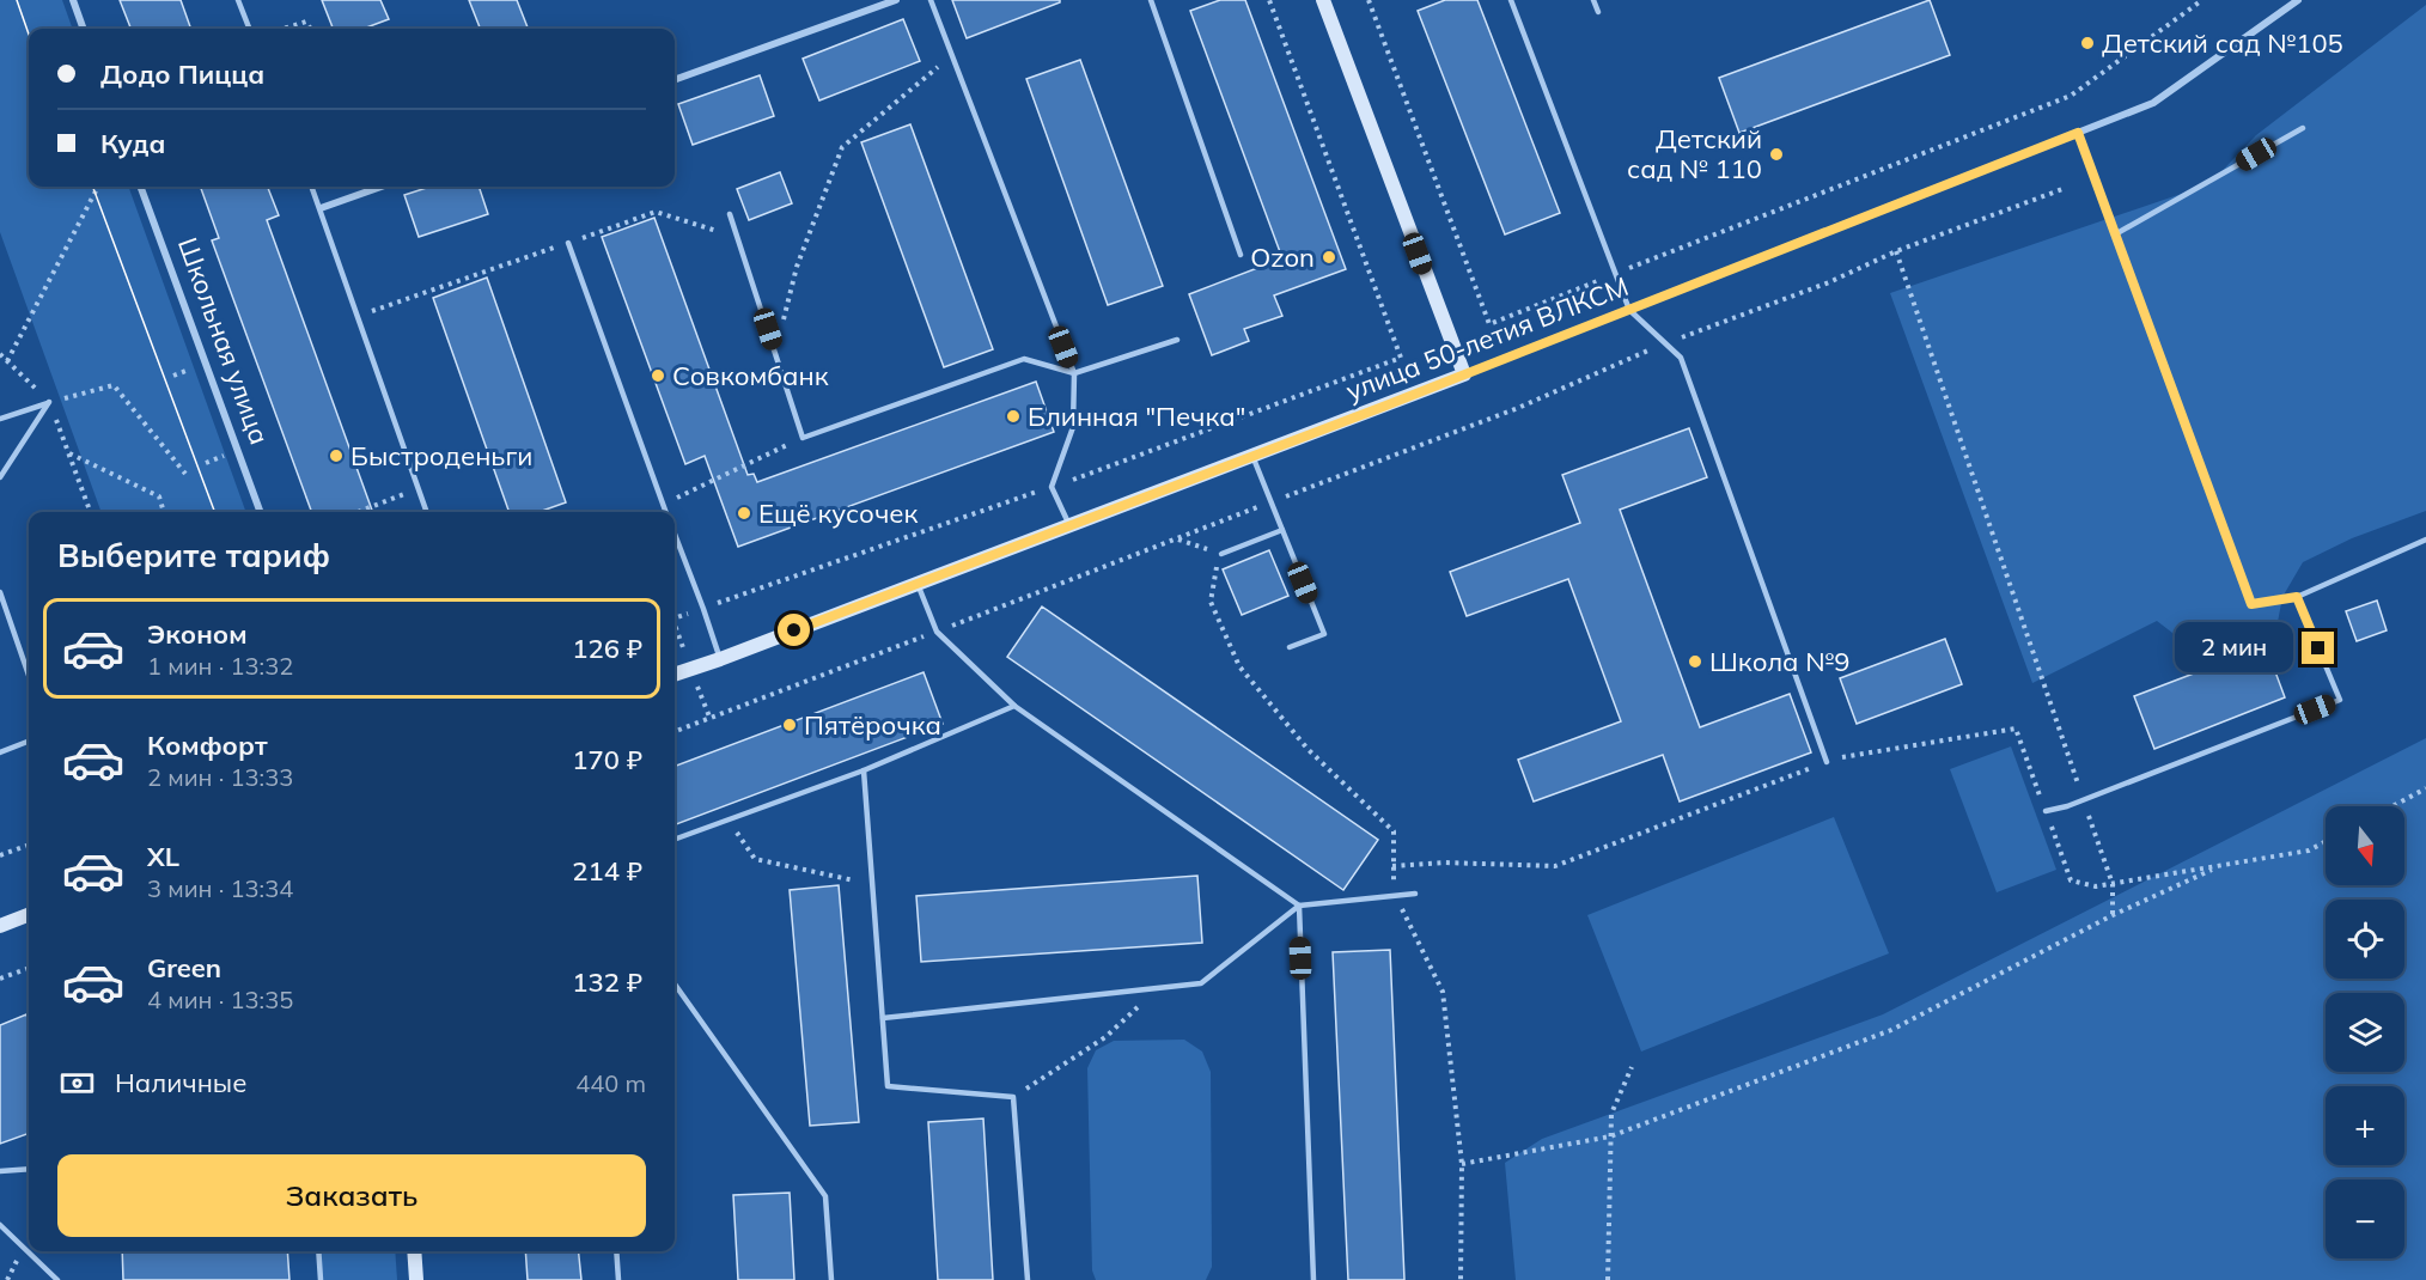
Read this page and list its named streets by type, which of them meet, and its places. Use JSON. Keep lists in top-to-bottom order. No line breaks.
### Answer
{"streets":{"main road":["улица 50-летия ВЛКСМ"],"street":["Школьная улица"]},"places":["Детский сад №105","Детский сад № 110","Ozon","Совкомбанк","Блинная \"Печка\"","Быстроденьги","Ещё кусочек","Школа №9","Пятёрочка"],"north":"bottom","page":{"banner":["Додо Пицца","Куда"],"heading":"Выберите тариф","list":[{"name":"Эконом","note":"1 мин · 13:32","value":"126 ₽"},{"name":"Комфорт","note":"2 мин · 13:33","value":"170 ₽"},{"name":"XL","note":"3 мин · 13:34","value":"214 ₽"},{"name":"Green","note":"4 мин · 13:35","value":"132 ₽"}],"bubble":"2 мин","map_buttons":["+","−"],"pay":["Наличные","440 m"],"buttons":"Заказать"}}
